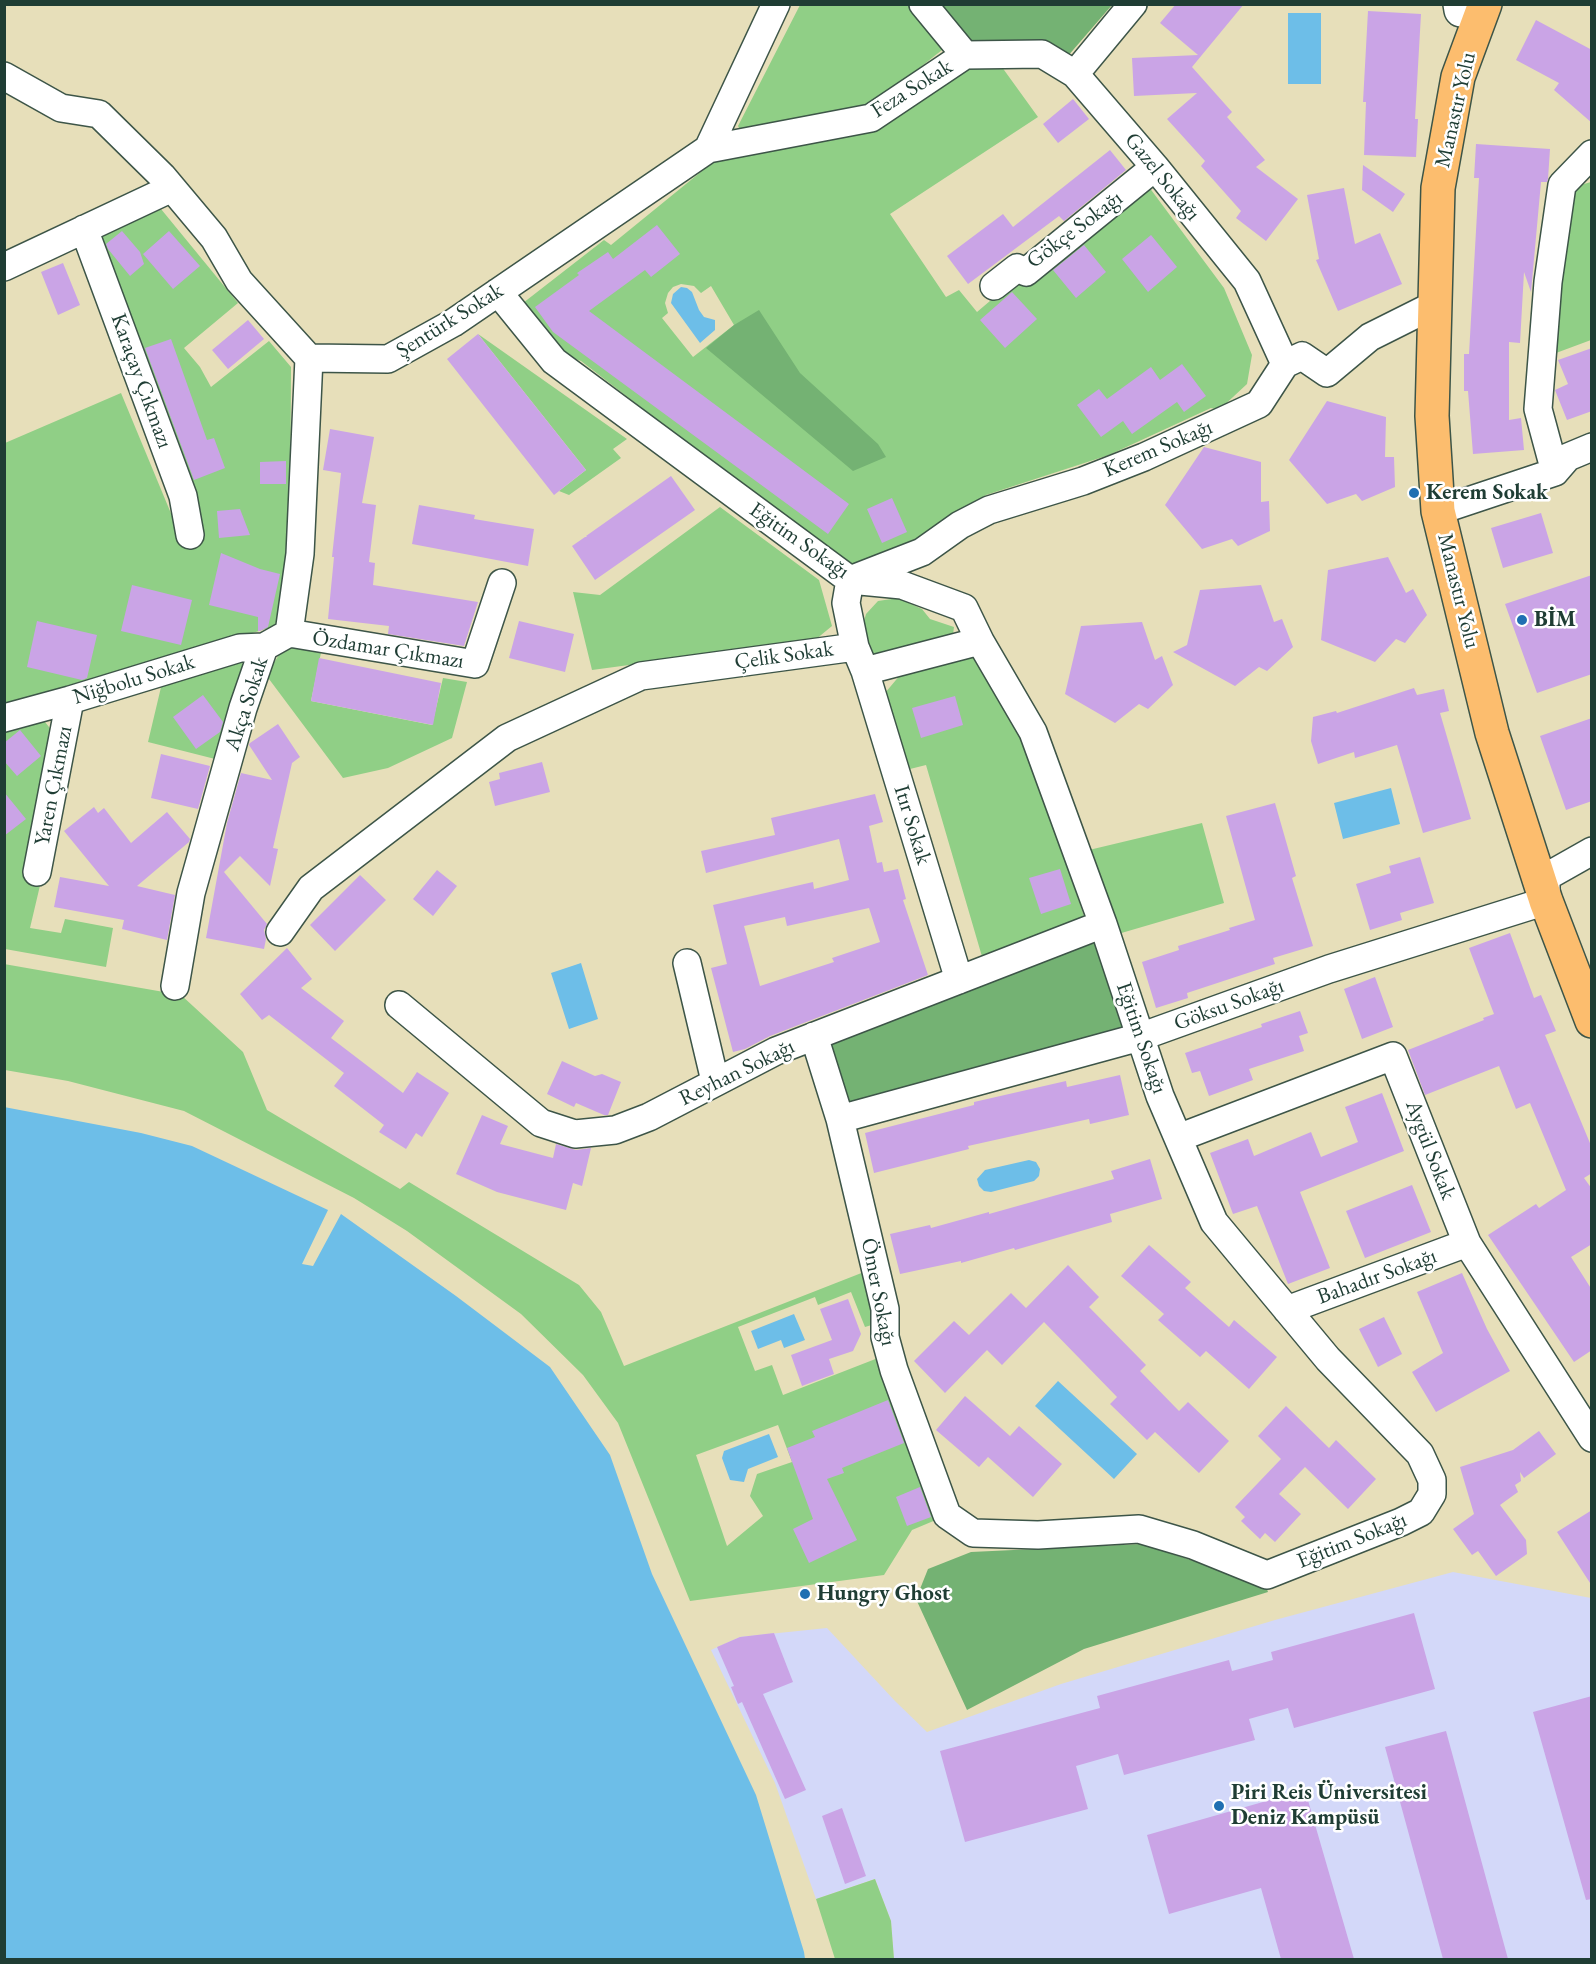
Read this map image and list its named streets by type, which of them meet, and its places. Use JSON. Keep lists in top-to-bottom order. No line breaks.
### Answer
{"streets":{"main road":["Manastır Yolu"],"street":["Feza Sokak","Gazel Sokağı","Gökçe Sokağı","Şentürk Sokak","Karaçay Çıkmazı","Kerem Sokağı","Eğitim Sokağı","Özdamar Çıkmazı","Çelik Sokak","Niğbolu Sokak","Akça Sokak","Yaren Çıkmazı","Itır Sokak","Göksu Sokağı","Reyhan Sokağı","Aygül Sokak","Bahadır Sokağı","Ömer Sokağı"]},"crossings":[["Feza Sokak","Gazel Sokağı"],["Feza Sokak","Şentürk Sokak"],["Manastır Yolu","Göksu Sokağı"],["Gazel Sokağı","Gökçe Sokağı"],["Gazel Sokağı","Kerem Sokağı"],["Şentürk Sokak","Eğitim Sokağı"],["Şentürk Sokak","Akça Sokak"],["Kerem Sokağı","Eğitim Sokağı"],["Kerem Sokağı","Itır Sokak"],["Eğitim Sokağı","Çelik Sokak"],["Eğitim Sokağı","Itır Sokak"],["Eğitim Sokağı","Göksu Sokağı"],["Eğitim Sokağı","Reyhan Sokağı"],["Eğitim Sokağı","Aygül Sokak"],["Eğitim Sokağı","Bahadır Sokağı"],["Eğitim Sokağı","Ömer Sokağı"],["Özdamar Çıkmazı","Akça Sokak"],["Çelik Sokak","Itır Sokak"],["Niğbolu Sokak","Akça Sokak"],["Niğbolu Sokak","Yaren Çıkmazı"],["Itır Sokak","Reyhan Sokağı"],["Göksu Sokağı","Ömer Sokağı"],["Reyhan Sokağı","Ömer Sokağı"],["Aygül Sokak","Bahadır Sokağı"]],"places":["Kerem Sokak","BİM","Hungry Ghost","Piri Reis Üniversitesi Deniz Kampüsü"]}
